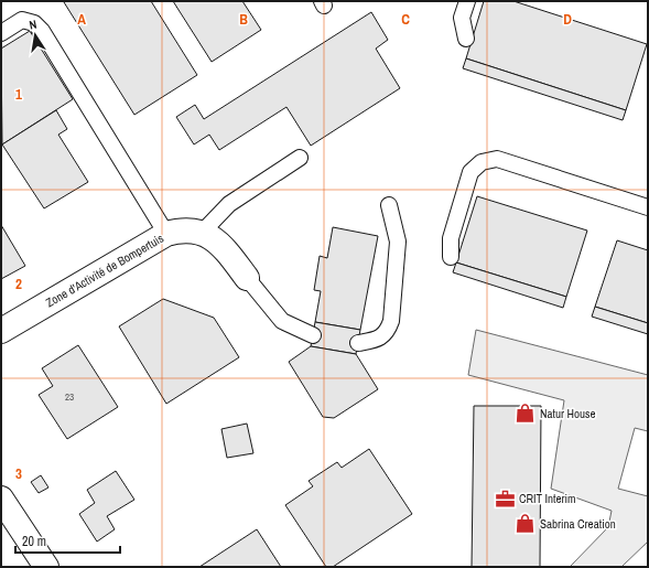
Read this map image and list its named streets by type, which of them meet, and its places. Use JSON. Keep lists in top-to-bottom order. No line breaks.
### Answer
{"streets":{"street":["Zone d'Activité de Bompertuis"]},"places":{"shop":["Natur House","Sabrina Creation"],"office":["CRIT Interim"]},"house_numbers":["23"],"scale_bar":"20 m","north":"top","grid":{"columns":["A","B","C","D"],"rows":["1","2","3"]}}
